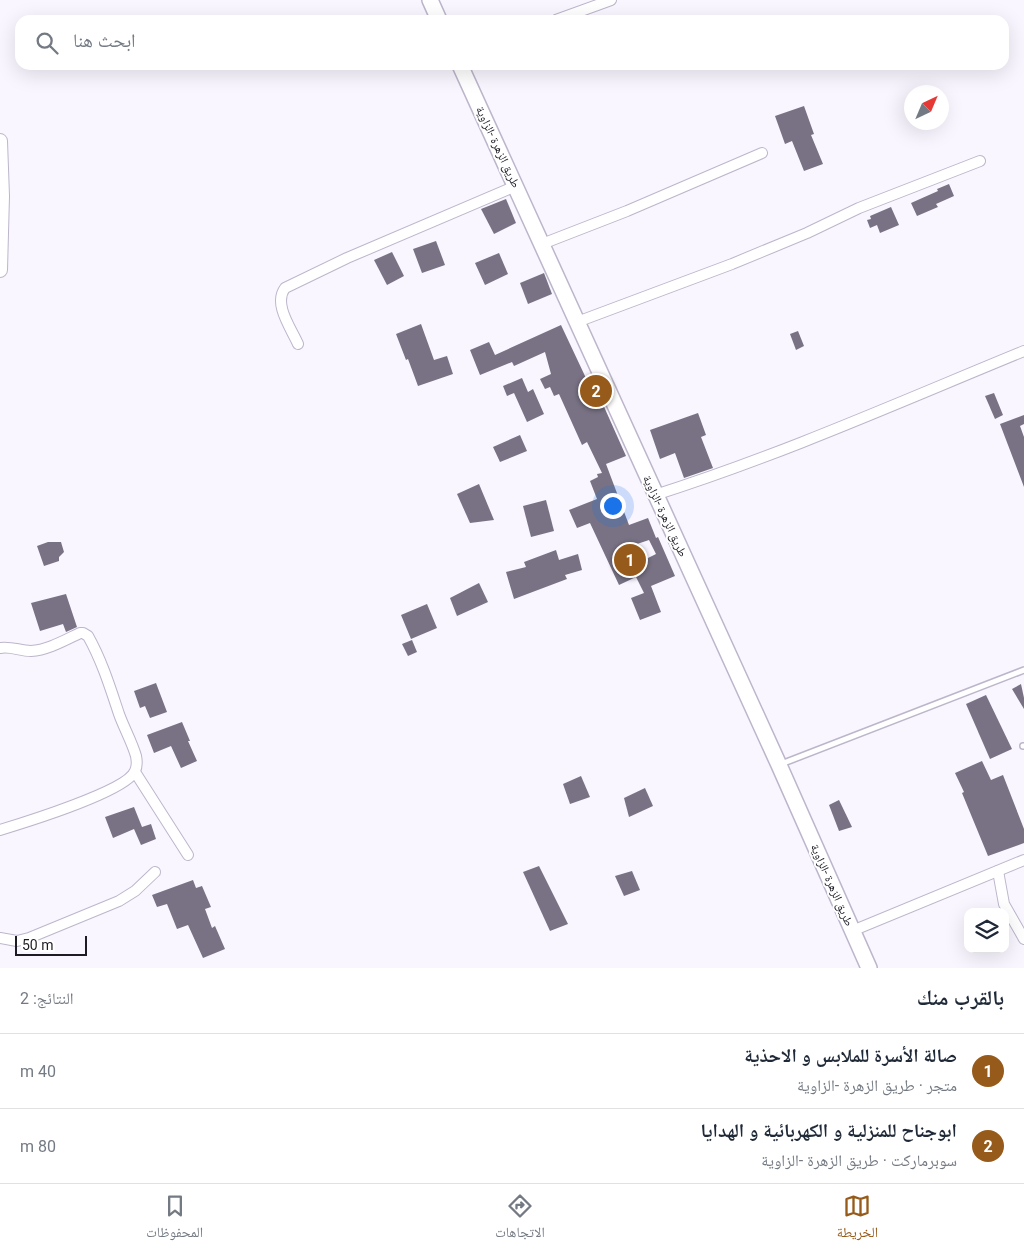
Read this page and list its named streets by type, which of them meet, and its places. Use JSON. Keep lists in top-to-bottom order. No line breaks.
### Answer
{"streets":{"main road":["طريق الزهرة -الزاوية"]},"scale_bar":"50 m","north":"top right","page":{"search":"ابحث هنا","pins":["2","1"],"scale":"50 m","heading":["بالقرب منك","النتائج: 2"],"list":[{"mark":"1","name":"صالة الأسرة للملابس و الاحذية","note":"متجر · طريق الزهرة -الزاوية","value":"40 m"},{"mark":"2","name":"ابوجناح للمنزلية و الكهربائية و الهدايا","note":"سوبرماركت · طريق الزهرة -الزاوية","value":"80 m"}],"nav":["الخريطة","الاتجاهات","المحفوظات"]}}
